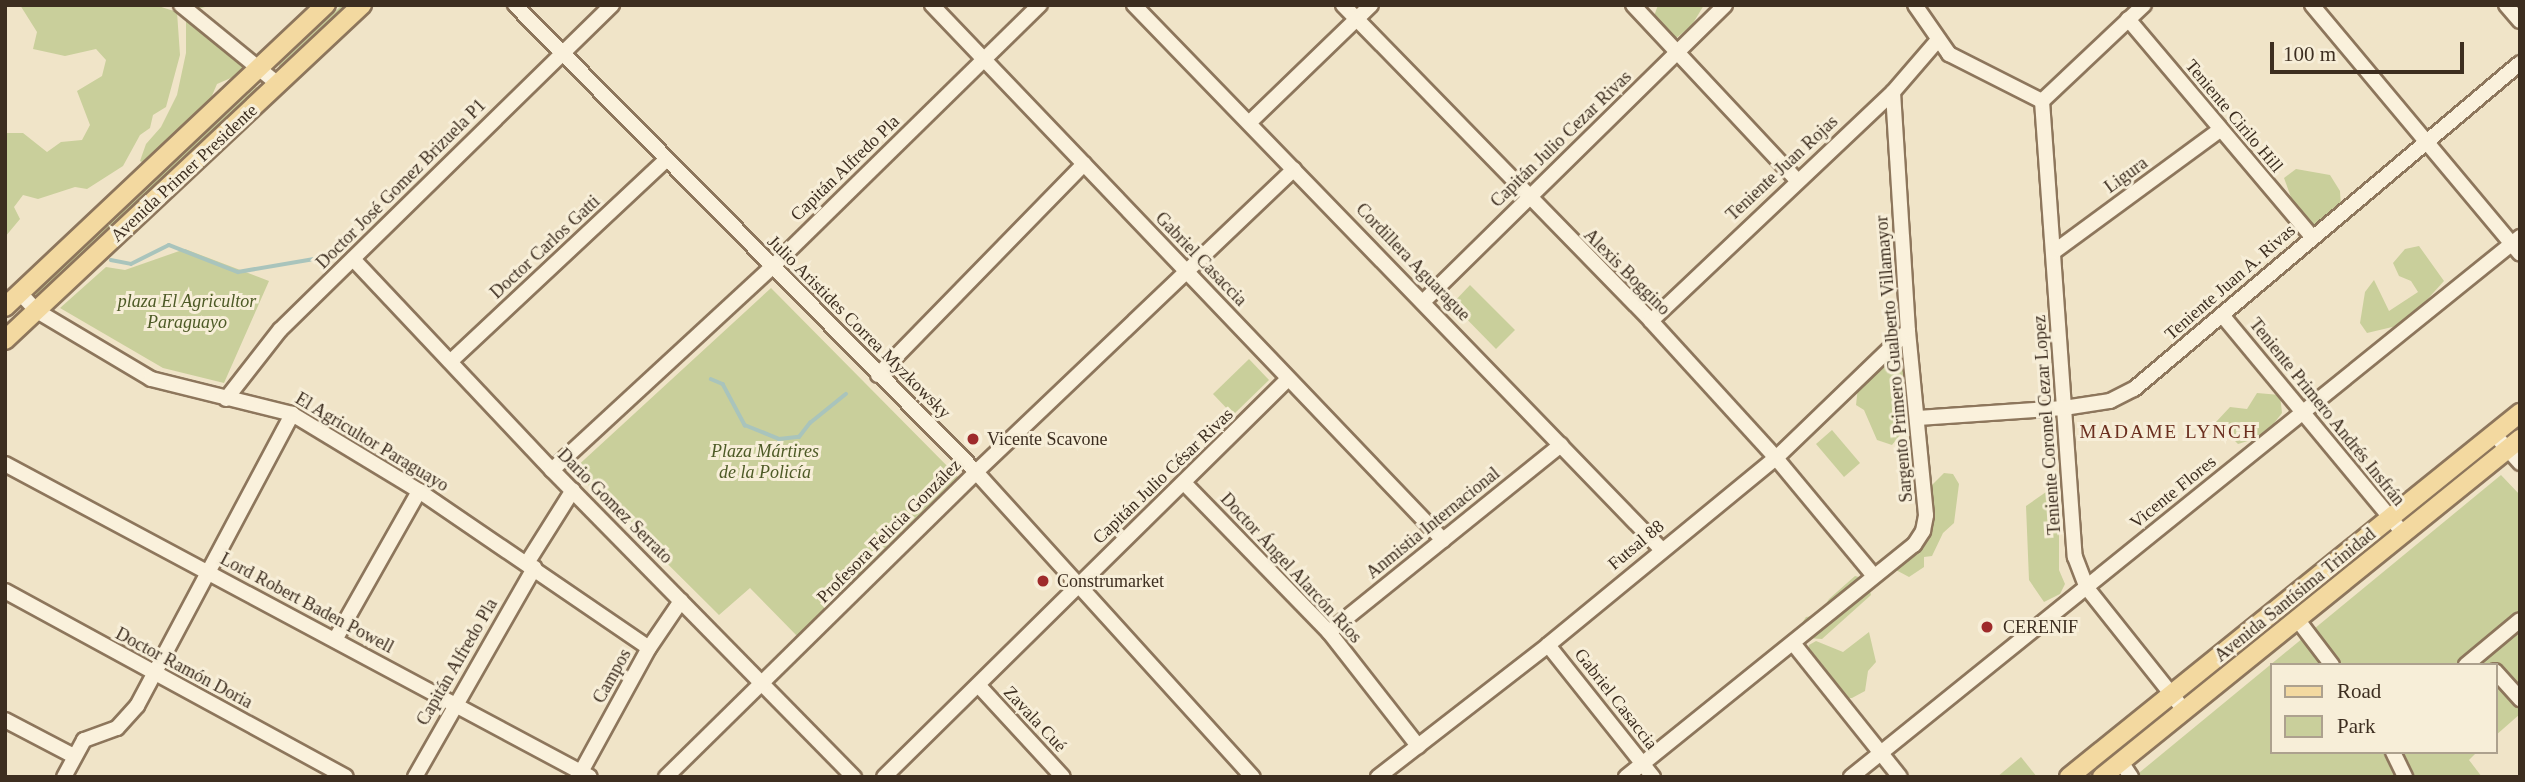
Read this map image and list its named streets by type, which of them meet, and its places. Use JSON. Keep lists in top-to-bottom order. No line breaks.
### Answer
{"streets":{"main road":["Avenida Primer Presidente","Avenida Santísima Trinidad"],"street":["Teniente Cirilo Hill","Capitán Julio Cezar Rivas","Capitán Alfredo Pla","Teniente Juan Rojas","Ligura","Doctor José Gomez Brizuela P1","Doctor Carlos Gatti","Gabriel Casaccia","Cordillera Aguarague","Alexis Boggino","Teniente Juan A. Rivas","Julio Aristides Correa Myzkowsky","Sargento Primero Gualberto Villamayor","Teniente Primero Andrés Insfrán","Teniente Coronel Cezar Lopez","El Agricultor Paraguayo","Capitán Julio César Rivas","Vicente Flores","Dario Gomez Serrato","Anmistia Internacional","Profesora Felicia González","Futsal 88","Doctor Ángel Alarcón Ríos","Lord Robert Baden Powell","Doctor Ramón Doria","Campos","Zavala Cué"]},"crossings":[["Teniente Cirilo Hill","Ligura"],["Teniente Cirilo Hill","Teniente Juan A. Rivas"],["Capitán Julio Cezar Rivas","Cordillera Aguarague"],["Capitán Julio Cezar Rivas","Alexis Boggino"],["Capitán Alfredo Pla","Gabriel Casaccia"],["Capitán Alfredo Pla","Julio Aristides Correa Myzkowsky"],["Capitán Alfredo Pla","El Agricultor Paraguayo"],["Capitán Alfredo Pla","Dario Gomez Serrato"],["Capitán Alfredo Pla","Lord Robert Baden Powell"],["Teniente Juan Rojas","Alexis Boggino"],["Teniente Juan Rojas","Sargento Primero Gualberto Villamayor"],["Avenida Primer Presidente","El Agricultor Paraguayo"],["Ligura","Teniente Coronel Cezar Lopez"],["Doctor José Gomez Brizuela P1","Julio Aristides Correa Myzkowsky"],["Doctor José Gomez Brizuela P1","El Agricultor Paraguayo"],["Doctor José Gomez Brizuela P1","Dario Gomez Serrato"],["Doctor Carlos Gatti","Julio Aristides Correa Myzkowsky"],["Doctor Carlos Gatti","Dario Gomez Serrato"],["Gabriel Casaccia","Sargento Primero Gualberto Villamayor"],["Gabriel Casaccia","Capitán Julio César Rivas"],["Gabriel Casaccia","Anmistia Internacional"],["Gabriel Casaccia","Profesora Felicia González"],["Gabriel Casaccia","Futsal 88"],["Cordillera Aguarague","Anmistia Internacional"],["Cordillera Aguarague","Profesora Felicia González"],["Cordillera Aguarague","Futsal 88"],["Alexis Boggino","Sargento Primero Gualberto Villamayor"],["Alexis Boggino","Futsal 88"],["Teniente Juan A. Rivas","Sargento Primero Gualberto Villamayor"],["Teniente Juan A. Rivas","Teniente Primero Andrés Insfrán"],["Teniente Juan A. Rivas","Teniente Coronel Cezar Lopez"],["Julio Aristides Correa Myzkowsky","Capitán Julio César Rivas"],["Julio Aristides Correa Myzkowsky","Profesora Felicia González"],["Sargento Primero Gualberto Villamayor","Futsal 88"],["Teniente Primero Andrés Insfrán","Vicente Flores"],["Teniente Primero Andrés Insfrán","Avenida Santísima Trinidad"],["Teniente Coronel Cezar Lopez","Vicente Flores"],["Teniente Coronel Cezar Lopez","Avenida Santísima Trinidad"],["El Agricultor Paraguayo","Campos"],["Capitán Julio César Rivas","Doctor Ángel Alarcón Ríos"],["Capitán Julio César Rivas","Zavala Cué"],["Dario Gomez Serrato","Profesora Felicia González"],["Dario Gomez Serrato","Campos"],["Anmistia Internacional","Doctor Ángel Alarcón Ríos"],["Futsal 88","Doctor Ángel Alarcón Ríos"],["Lord Robert Baden Powell","Campos"]],"districts":["MADAME LYNCH"],"parks":["plaza El Agricultor Paraguayo","Plaza Mártires de la Policía"],"places":["Vicente Scavone","Construmarket","CERENIF"],"legend":["Road","Park"],"scale_bar":"100 m"}
